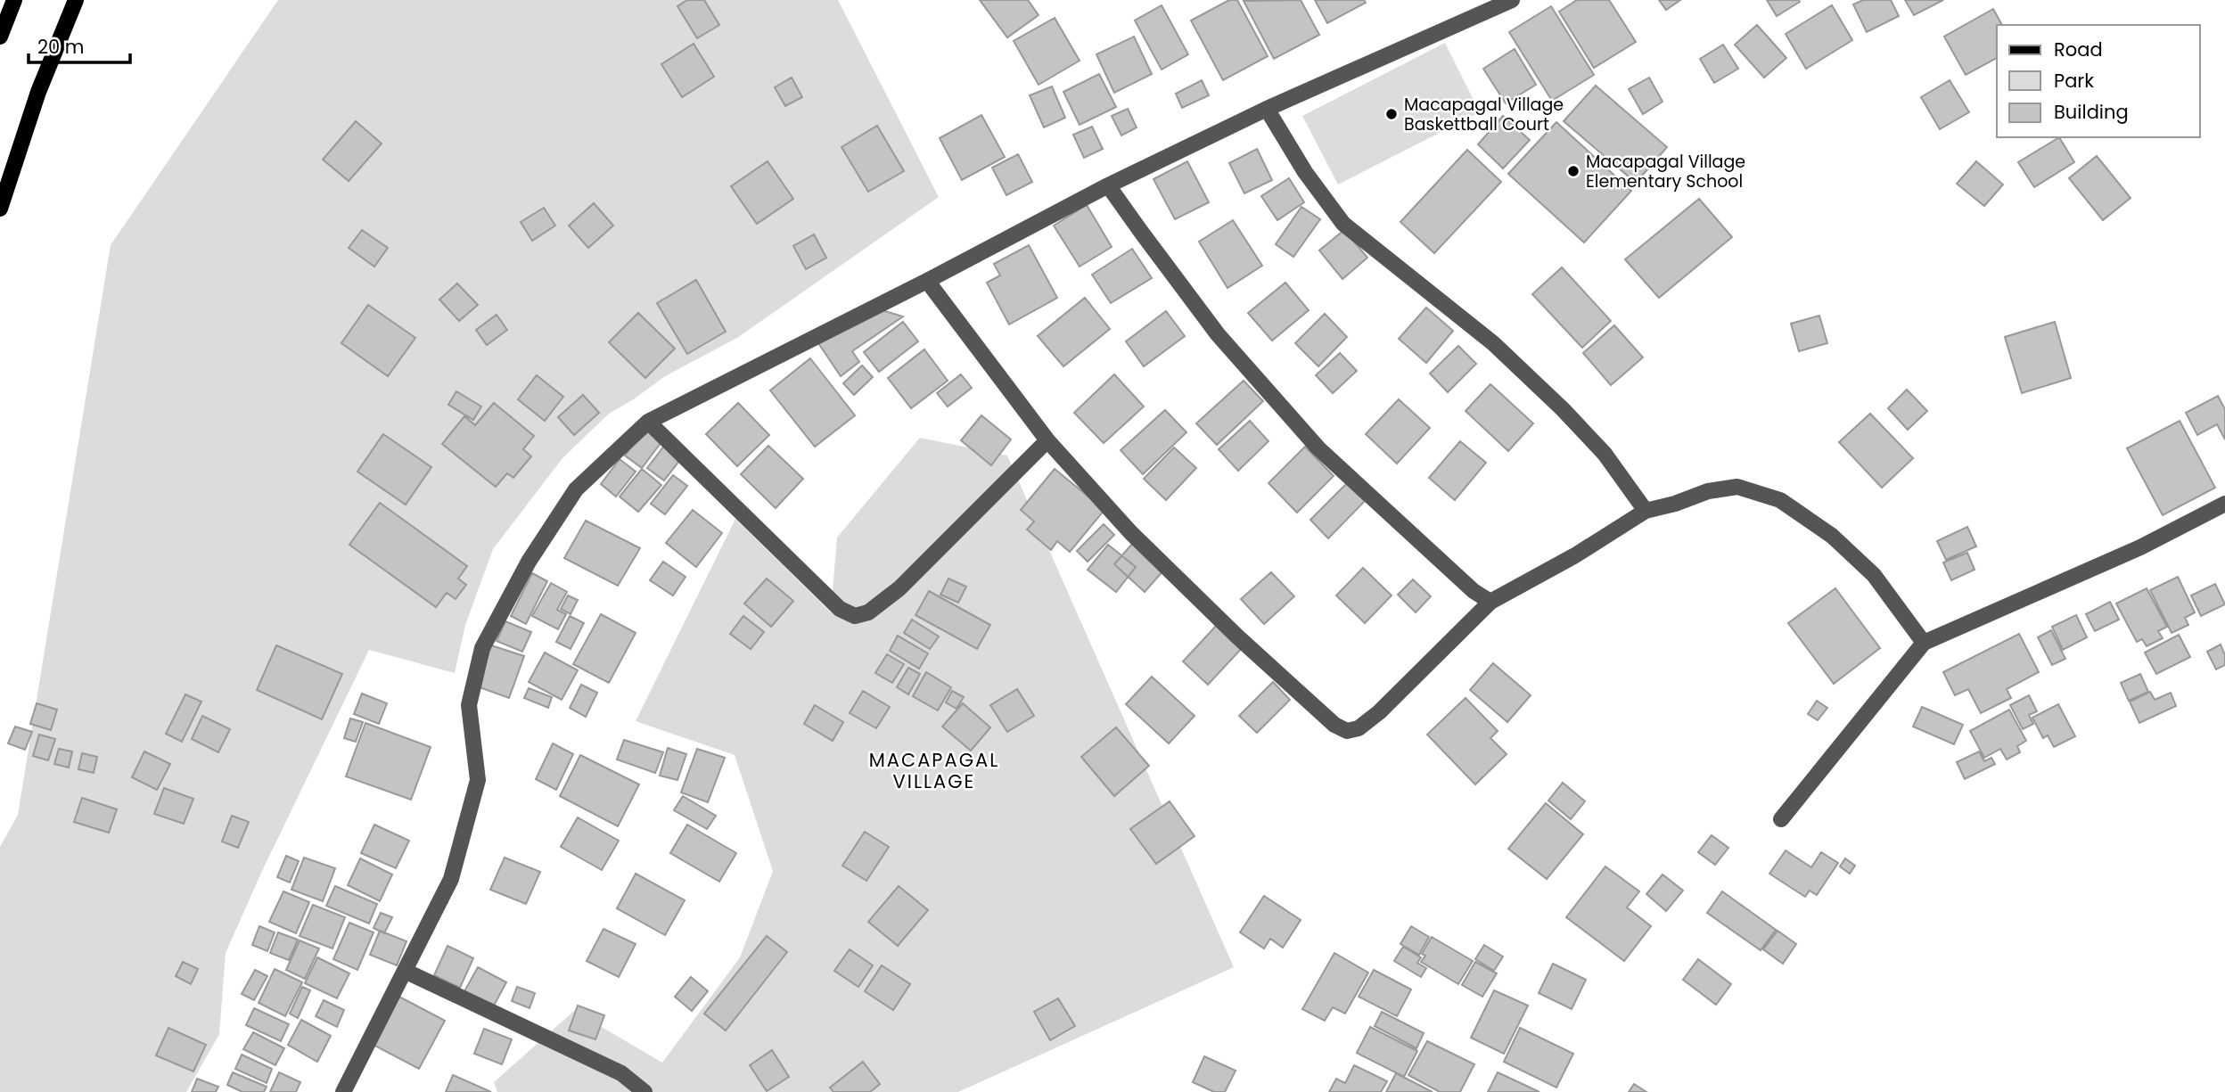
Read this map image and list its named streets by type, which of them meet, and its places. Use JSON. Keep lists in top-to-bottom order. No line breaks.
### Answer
{"districts":["MACAPAGAL VILLAGE"],"places":["Macapagal Village Baskettball Court","Macapagal Village Elementary School"],"legend":["Road","Park","Building"],"scale_bar":"20 m"}
